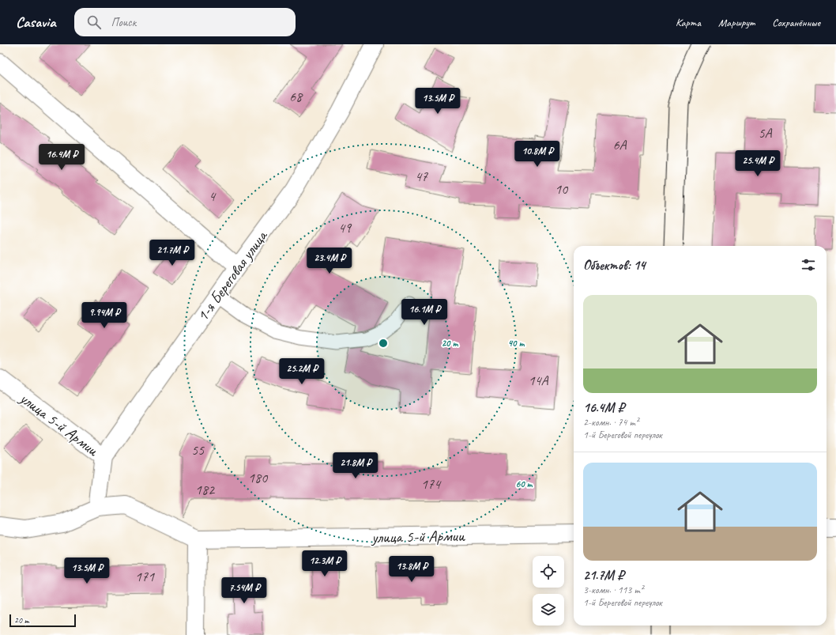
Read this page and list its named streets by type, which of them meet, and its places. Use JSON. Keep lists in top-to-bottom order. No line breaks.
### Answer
{"streets":{"street":["1-я Береговая улица","улица 5-й Армии"]},"crossings":[["1-я Береговая улица","улица 5-й Армии"]],"house_numbers":["68","5А","6А","47","10","4","49","14А","55","180","174","182","171"],"scale_bar":"20 m","page":{"header":"Casavia","search":"Поиск","nav":["Карта","Маршрут","Сохранённые"],"price":["13.5M ₽","10.8M ₽","16.4M ₽","25.4M ₽","21.7M ₽","23.4M ₽","16.1M ₽","9.94M ₽","25.2M ₽","21.8M ₽","12.3M ₽","13.8M ₽","13.5M ₽","7.54M ₽"],"heading":"Объектов: 14","list":[{"name":"16.4M ₽","note":"2-комн. · 74 m² · 1-й Береговой переулок"},{"name":"21.7M ₽","note":"3-комн. · 113 m² · 1-й Береговой переулок"}],"scale":"20 m"},"rings":["20 m","40 m","60 m"]}
